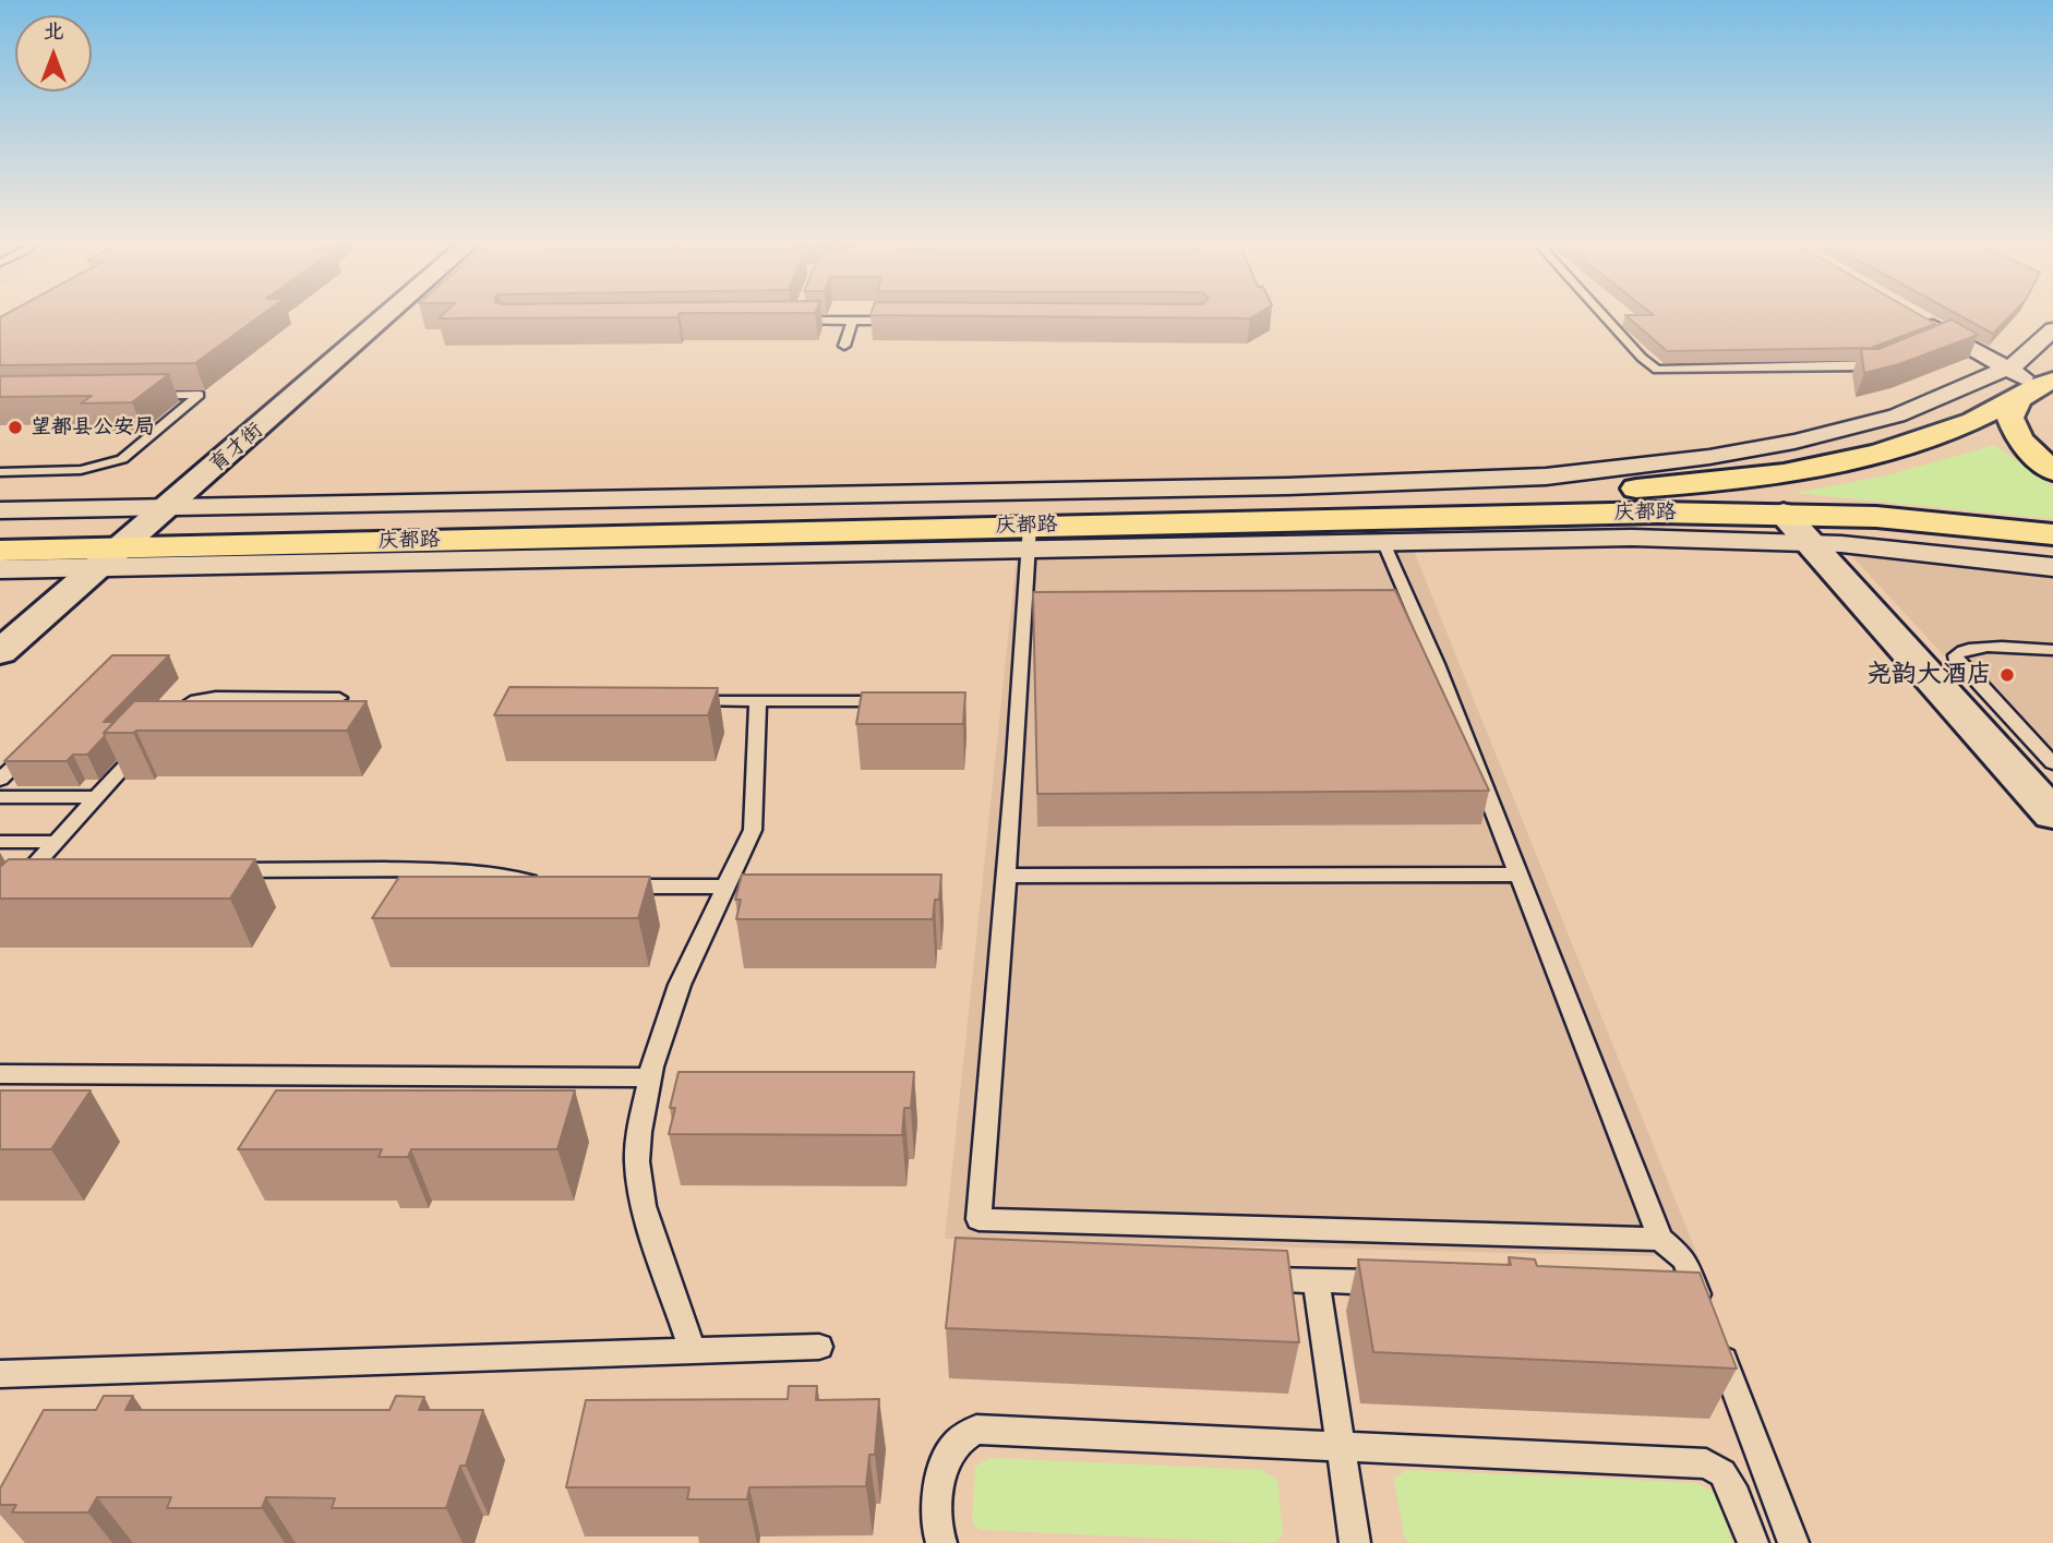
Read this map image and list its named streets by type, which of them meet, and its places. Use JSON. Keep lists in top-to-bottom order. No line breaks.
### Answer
{"streets":{"highway":["庆都路"],"street":["育才街"]},"crossings":[["育才街","庆都路"]],"places":["望都县公安局","尧韵大酒店"],"north":"top"}
